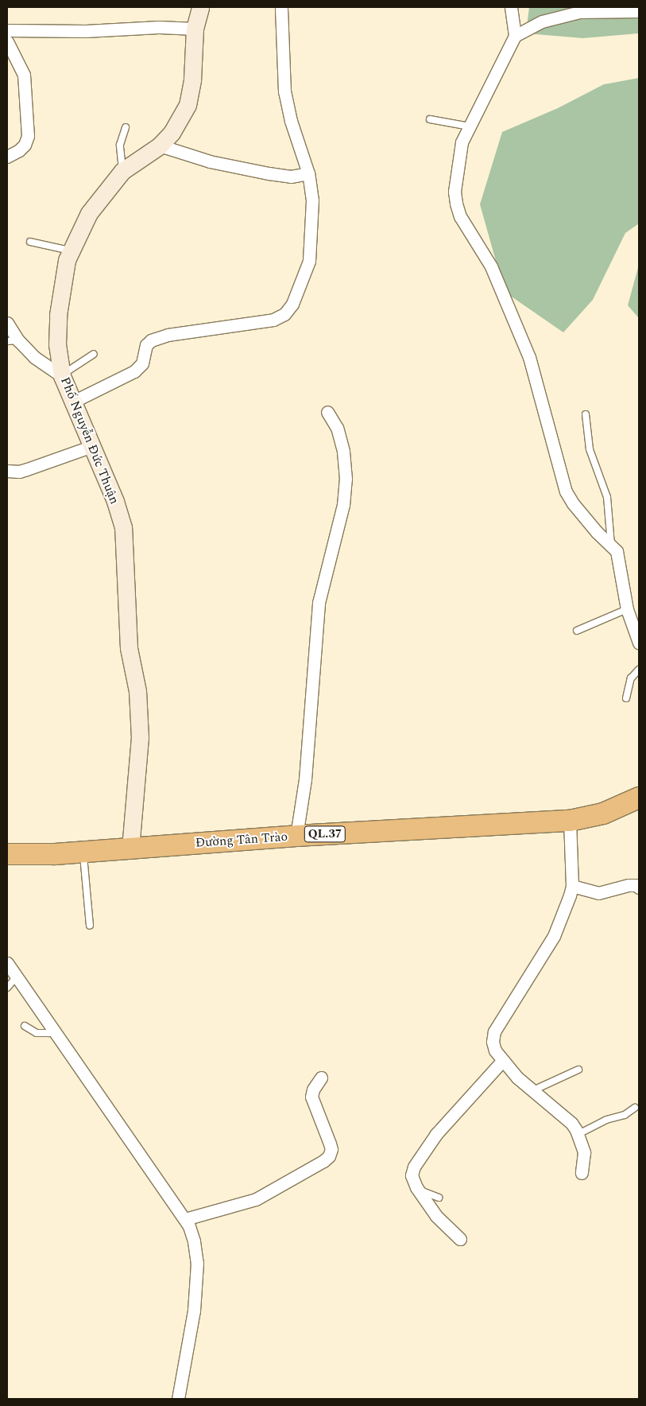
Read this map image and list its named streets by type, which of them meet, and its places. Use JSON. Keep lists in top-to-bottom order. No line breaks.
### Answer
{"streets":{"highway":["QL.37","Đường Tân Trào"],"street":["Phố Nguyễn Đức Thuận"]},"crossings":[["Phố Nguyễn Đức Thuận","Đường Tân Trào"]]}
